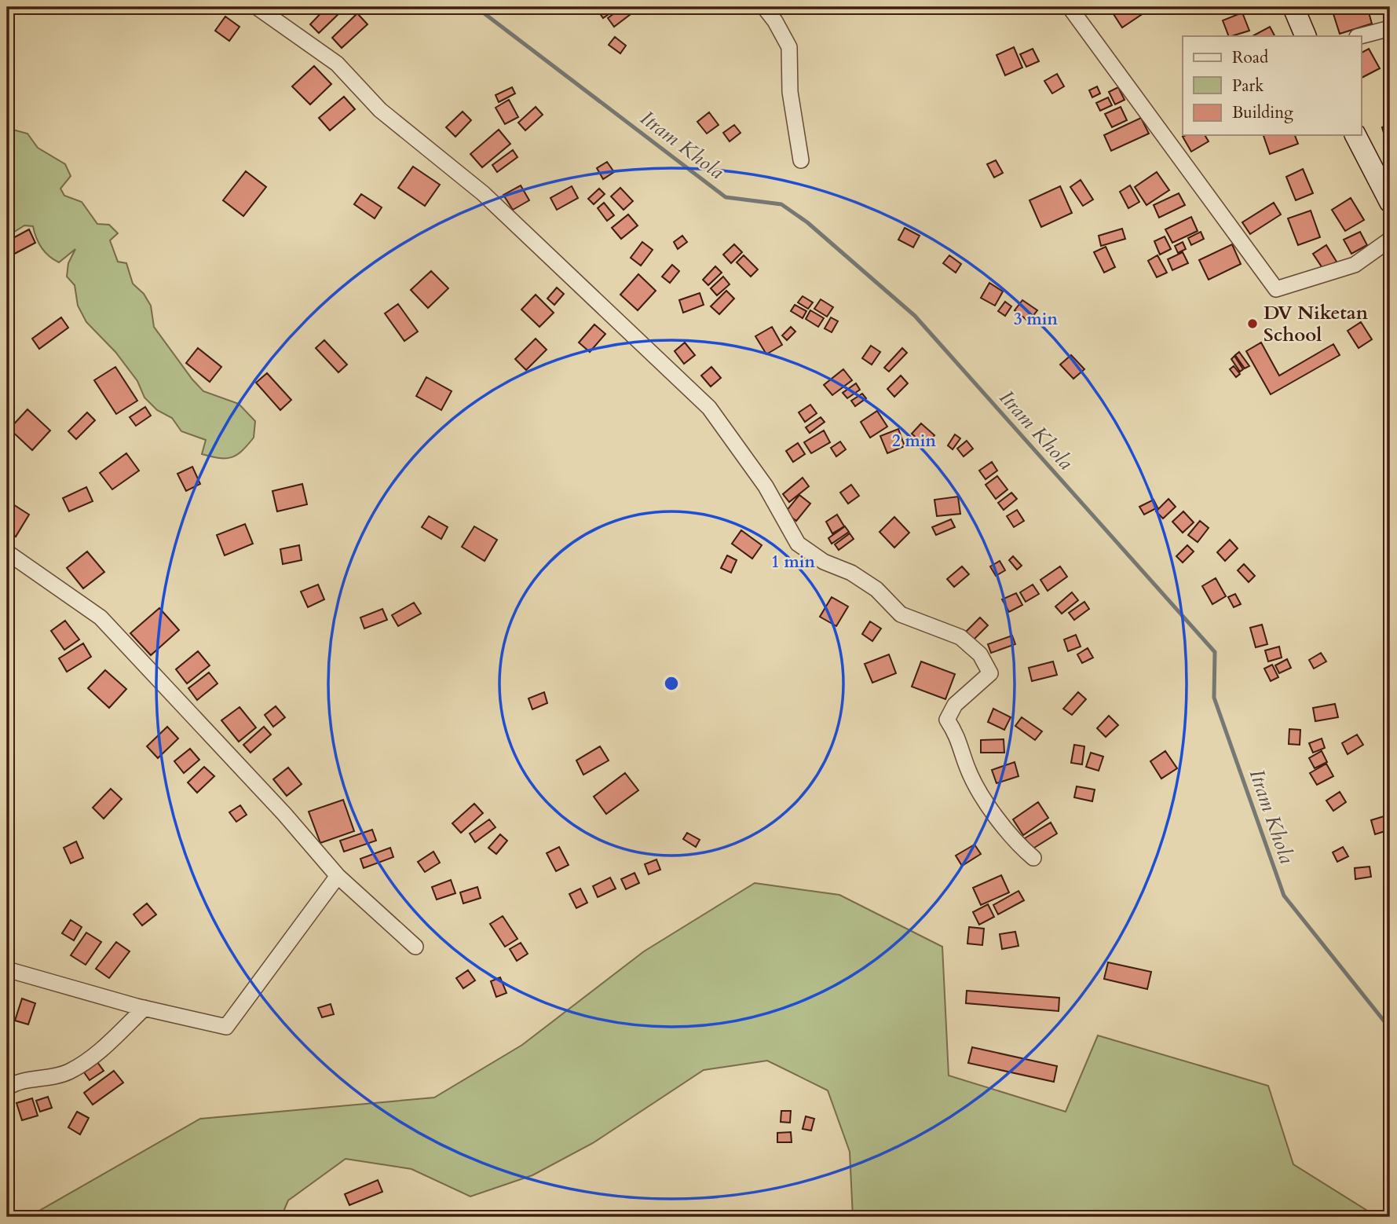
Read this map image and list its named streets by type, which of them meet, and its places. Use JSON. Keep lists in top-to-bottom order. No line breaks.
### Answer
{"water":["Itram Khola"],"places":["DV Niketan School"],"legend":["Road","Park","Building"],"rings":["3 min","2 min","1 min"]}
